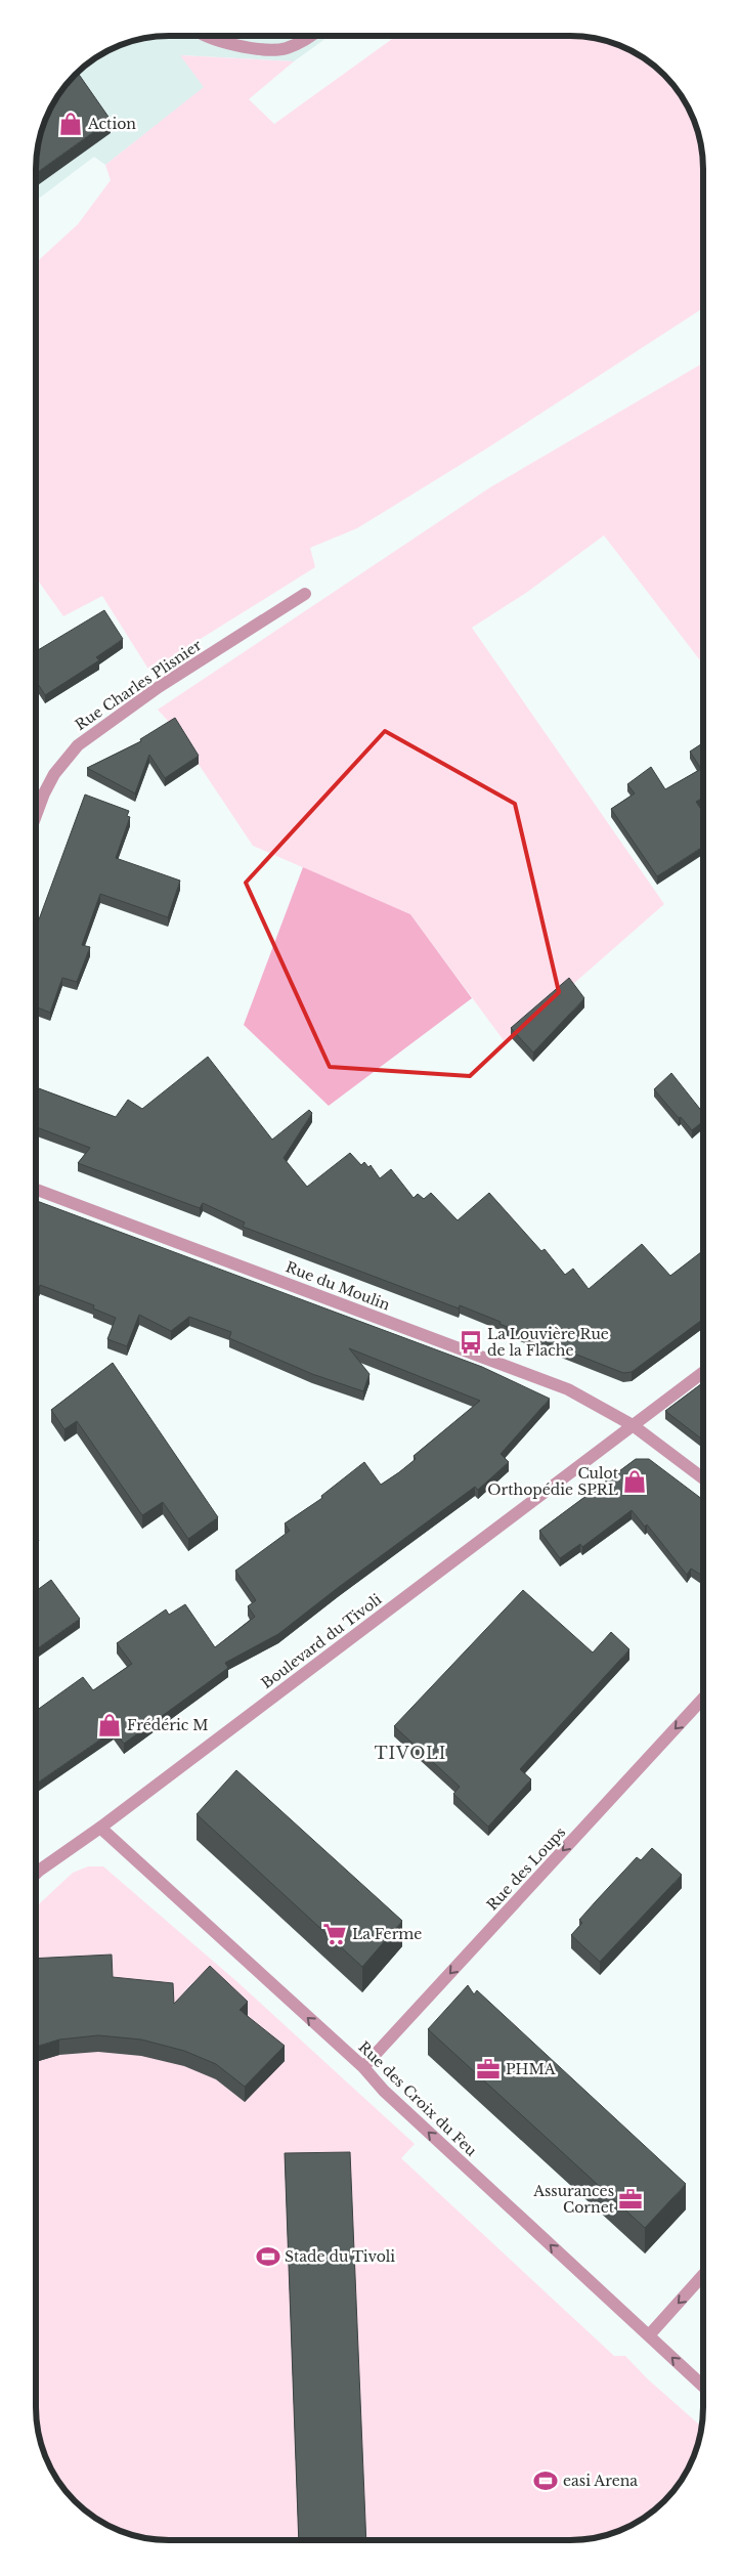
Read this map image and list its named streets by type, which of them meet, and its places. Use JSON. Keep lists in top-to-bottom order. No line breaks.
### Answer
{"streets":{"street":["Rue Charles Plisnier","Rue du Moulin","Boulevard du Tivoli","Rue des Loups","Rue des Croix du Feu"]},"crossings":[["Rue du Moulin","Boulevard du Tivoli"],["Boulevard du Tivoli","Rue des Croix du Feu"],["Rue des Loups","Rue des Croix du Feu"]],"one_way":["Rue des Loups","Rue des Croix du Feu"],"districts":["TIVOLI"],"places":{"shop":["Action","Culot Orthopédie SPRL","Frédéric M"],"bus stop":["La Louvière Rue de la Flache"],"supermarket":["La Ferme"],"office":["PHMA","Assurances Cornet"],"sports":["Stade du Tivoli","easi Arena"]}}
